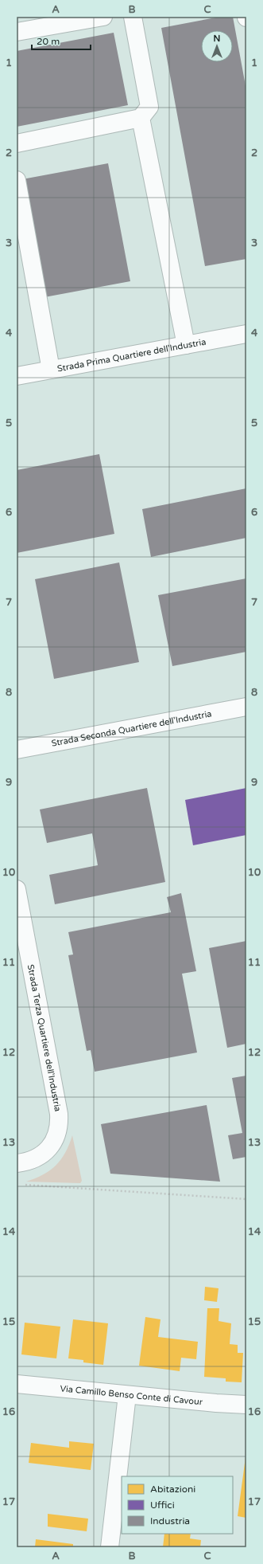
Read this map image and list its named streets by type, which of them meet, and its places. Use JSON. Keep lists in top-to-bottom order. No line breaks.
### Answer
{"streets":{"street":["Strada Prima Quartiere dell'Industria","Strada Seconda Quartiere dell'Industria","Strada Terza Quartiere dell'Industria","Via Camillo Benso Conte di Cavour"]},"legend":["Abitazioni","Uffici","Industria"],"scale_bar":"20 m","north":"top","grid":{"columns":["A","B","C"],"rows":["1","2","3","4","5","6","7","8","9","10","11","12","13","14","15","16","17"]}}
